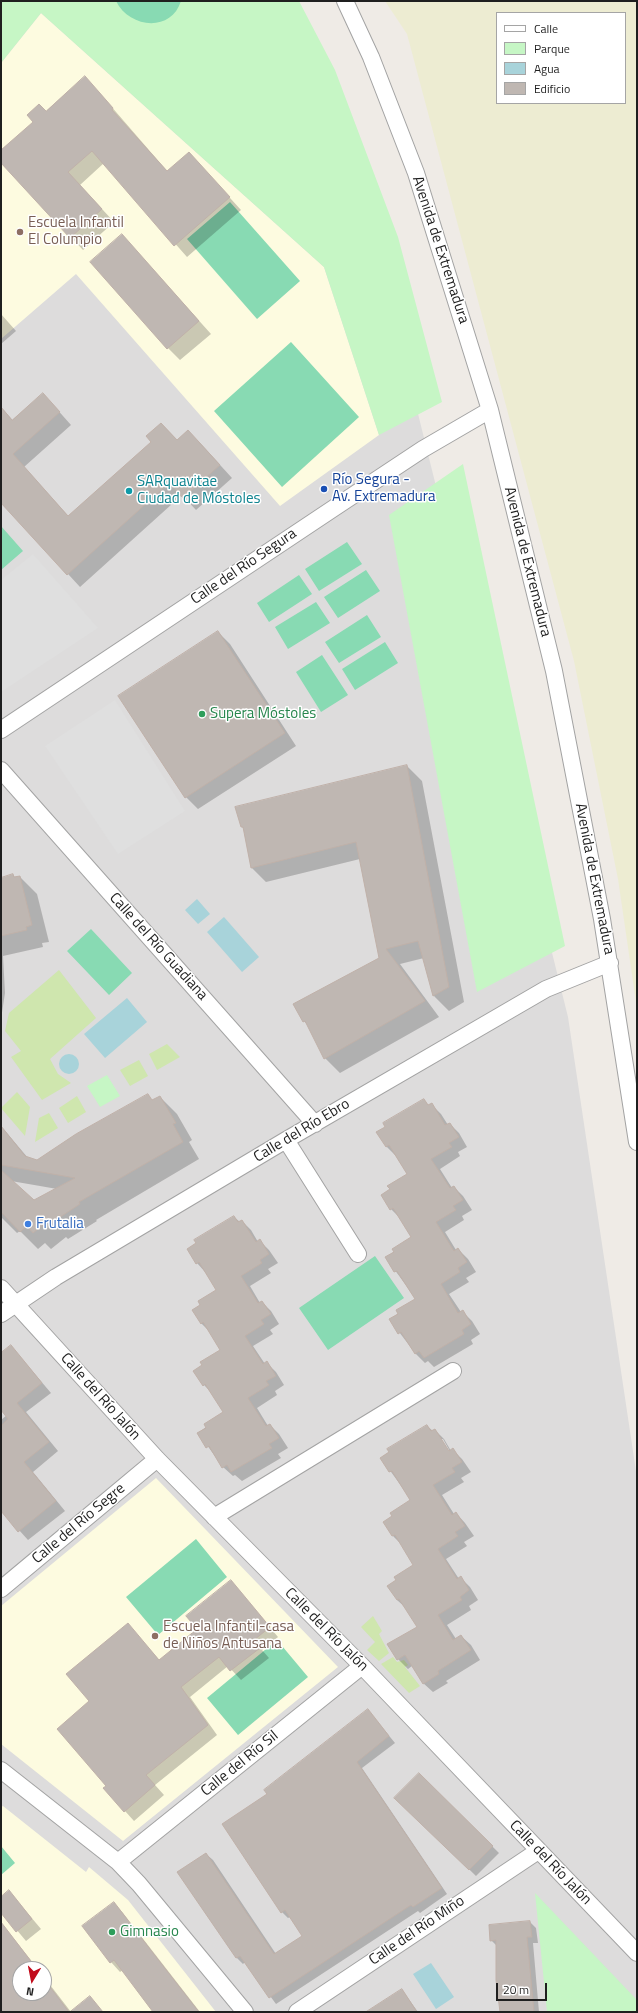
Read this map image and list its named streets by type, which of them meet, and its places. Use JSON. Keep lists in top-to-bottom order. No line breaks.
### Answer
{"streets":{"street":["Avenida de Extremadura","Calle del Río Segura","Calle del Río Guadiana","Calle del Río Ebro","Calle del Río Jalón","Calle del Río Segre","Calle del Río Sil","Calle del Río Miño"]},"crossings":[["Avenida de Extremadura","Calle del Río Segura"],["Avenida de Extremadura","Calle del Río Ebro"],["Calle del Río Guadiana","Calle del Río Ebro"],["Calle del Río Ebro","Calle del Río Jalón"],["Calle del Río Jalón","Calle del Río Segre"],["Calle del Río Jalón","Calle del Río Sil"],["Calle del Río Jalón","Calle del Río Miño"]],"places":["Escuela Infantil El Columpio","Río Segura - Av. Extremadura","SARquavitae Ciudad de Móstoles","Supera Móstoles","Frutalia","Escuela Infantil-casa de Niños Antusana","Gimnasio"],"legend":["Calle","Parque","Agua","Edificio"],"scale_bar":"20 m","north":"bottom"}
